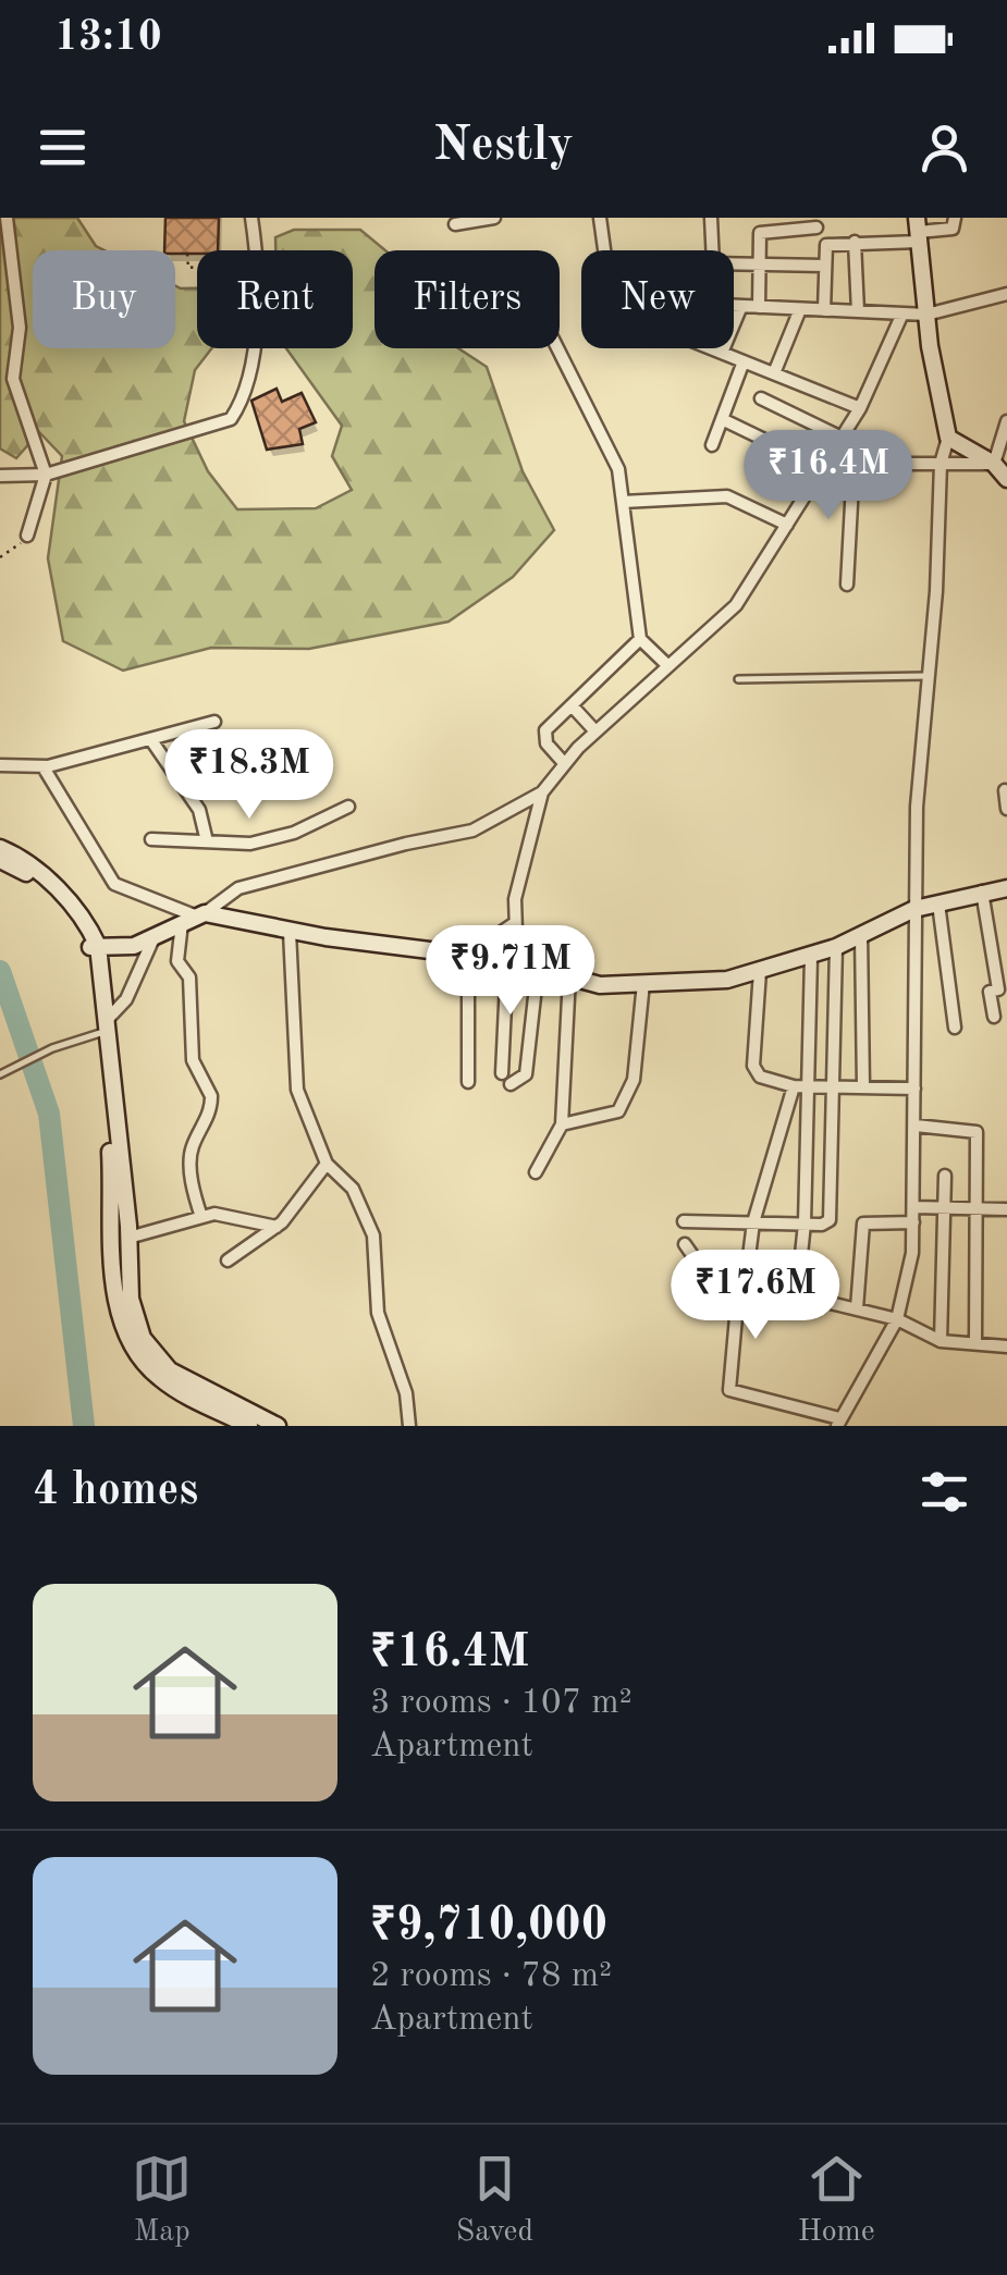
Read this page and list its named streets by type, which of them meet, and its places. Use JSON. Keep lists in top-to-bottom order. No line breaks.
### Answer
{"page":{"status":"13:10","header":"Nestly","chip":["Buy","Rent","Filters","New"],"price":["₹16.4M","₹18.3M","₹9.71M","₹17.6M"],"heading":"4 homes","list":[{"name":"₹16.4M","note":"3 rooms · 107 m² · Apartment"},{"name":"₹9,710,000","note":"2 rooms · 78 m² · Apartment"}],"tabs":["Map","Saved","Home"]}}
